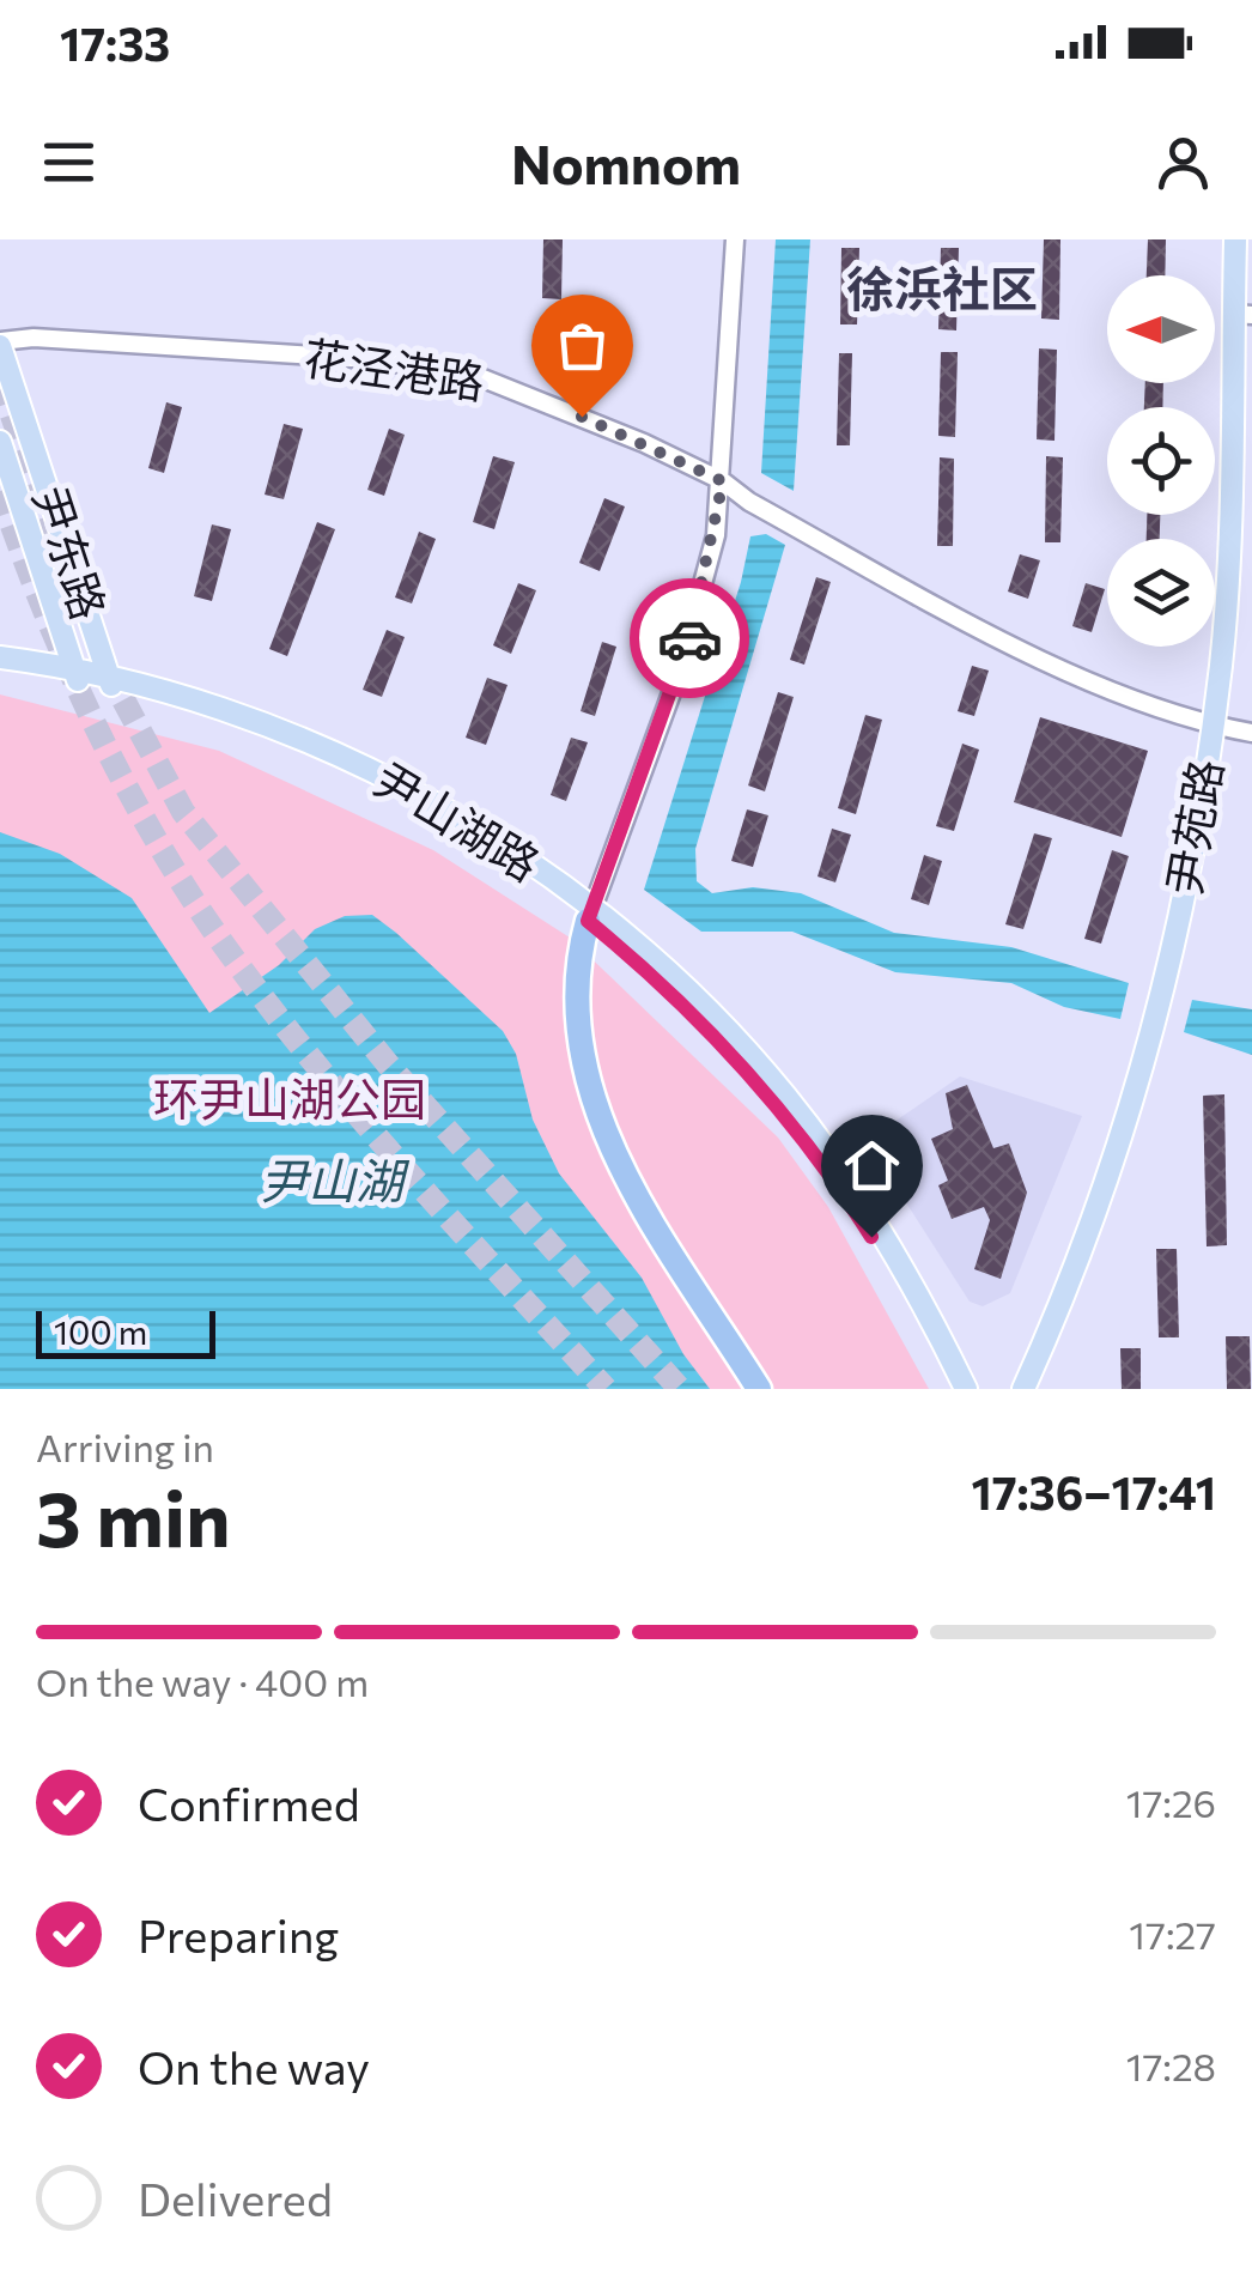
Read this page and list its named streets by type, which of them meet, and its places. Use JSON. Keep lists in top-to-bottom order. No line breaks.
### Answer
{"streets":{"main road":["尹东路","尹山湖路","尹苑路"],"street":["花泾港路"]},"crossings":[["花泾港路","尹东路"],["花泾港路","尹苑路"],["尹东路","尹山湖路"]],"districts":["徐浜社区"],"water":["尹山湖"],"parks":["环尹山湖公园"],"scale_bar":"100 m","north":"left","page":{"status":"17:33","header":"Nomnom","scale":"100 m","heading":["3 min","Arriving in","17:36–17:41"],"bar":"On the way · 400 m","list":[["Confirmed","17:26"],["Preparing","17:27"],["On the way","17:28"],"Delivered"]}}
